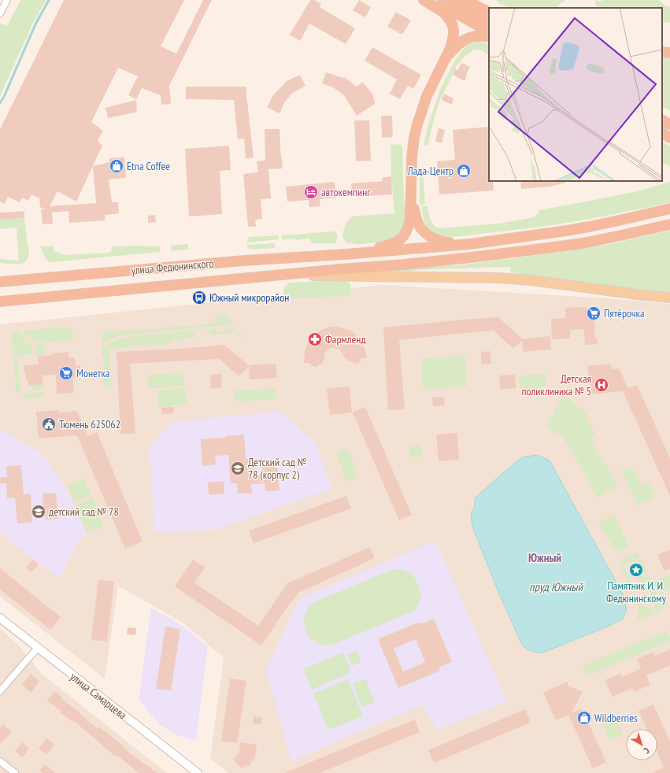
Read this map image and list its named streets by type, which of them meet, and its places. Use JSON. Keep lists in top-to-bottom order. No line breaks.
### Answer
{"streets":{"highway":["улица Федюнинского"],"street":["улица Самарцева"]},"districts":["Южный"],"water":["пруд Южный"],"places":{"shop":["Etna Coffee","Лада-Центр","Wildberries"],"hotel":["автокемпинг"],"bus stop":["Южный микрорайон"],"supermarket":["Пятёрочка","Монетка"],"pharmacy":["Фармленд"],"hospital":["Детская поликлиника № 5"],"public building":["Тюмень 625062"],"school or university":["Детский сад № 78 (корпус 2)","детский сад № 78"],"place":["Памятник И. И. Федюнинскому"]},"north":"bottom right"}
